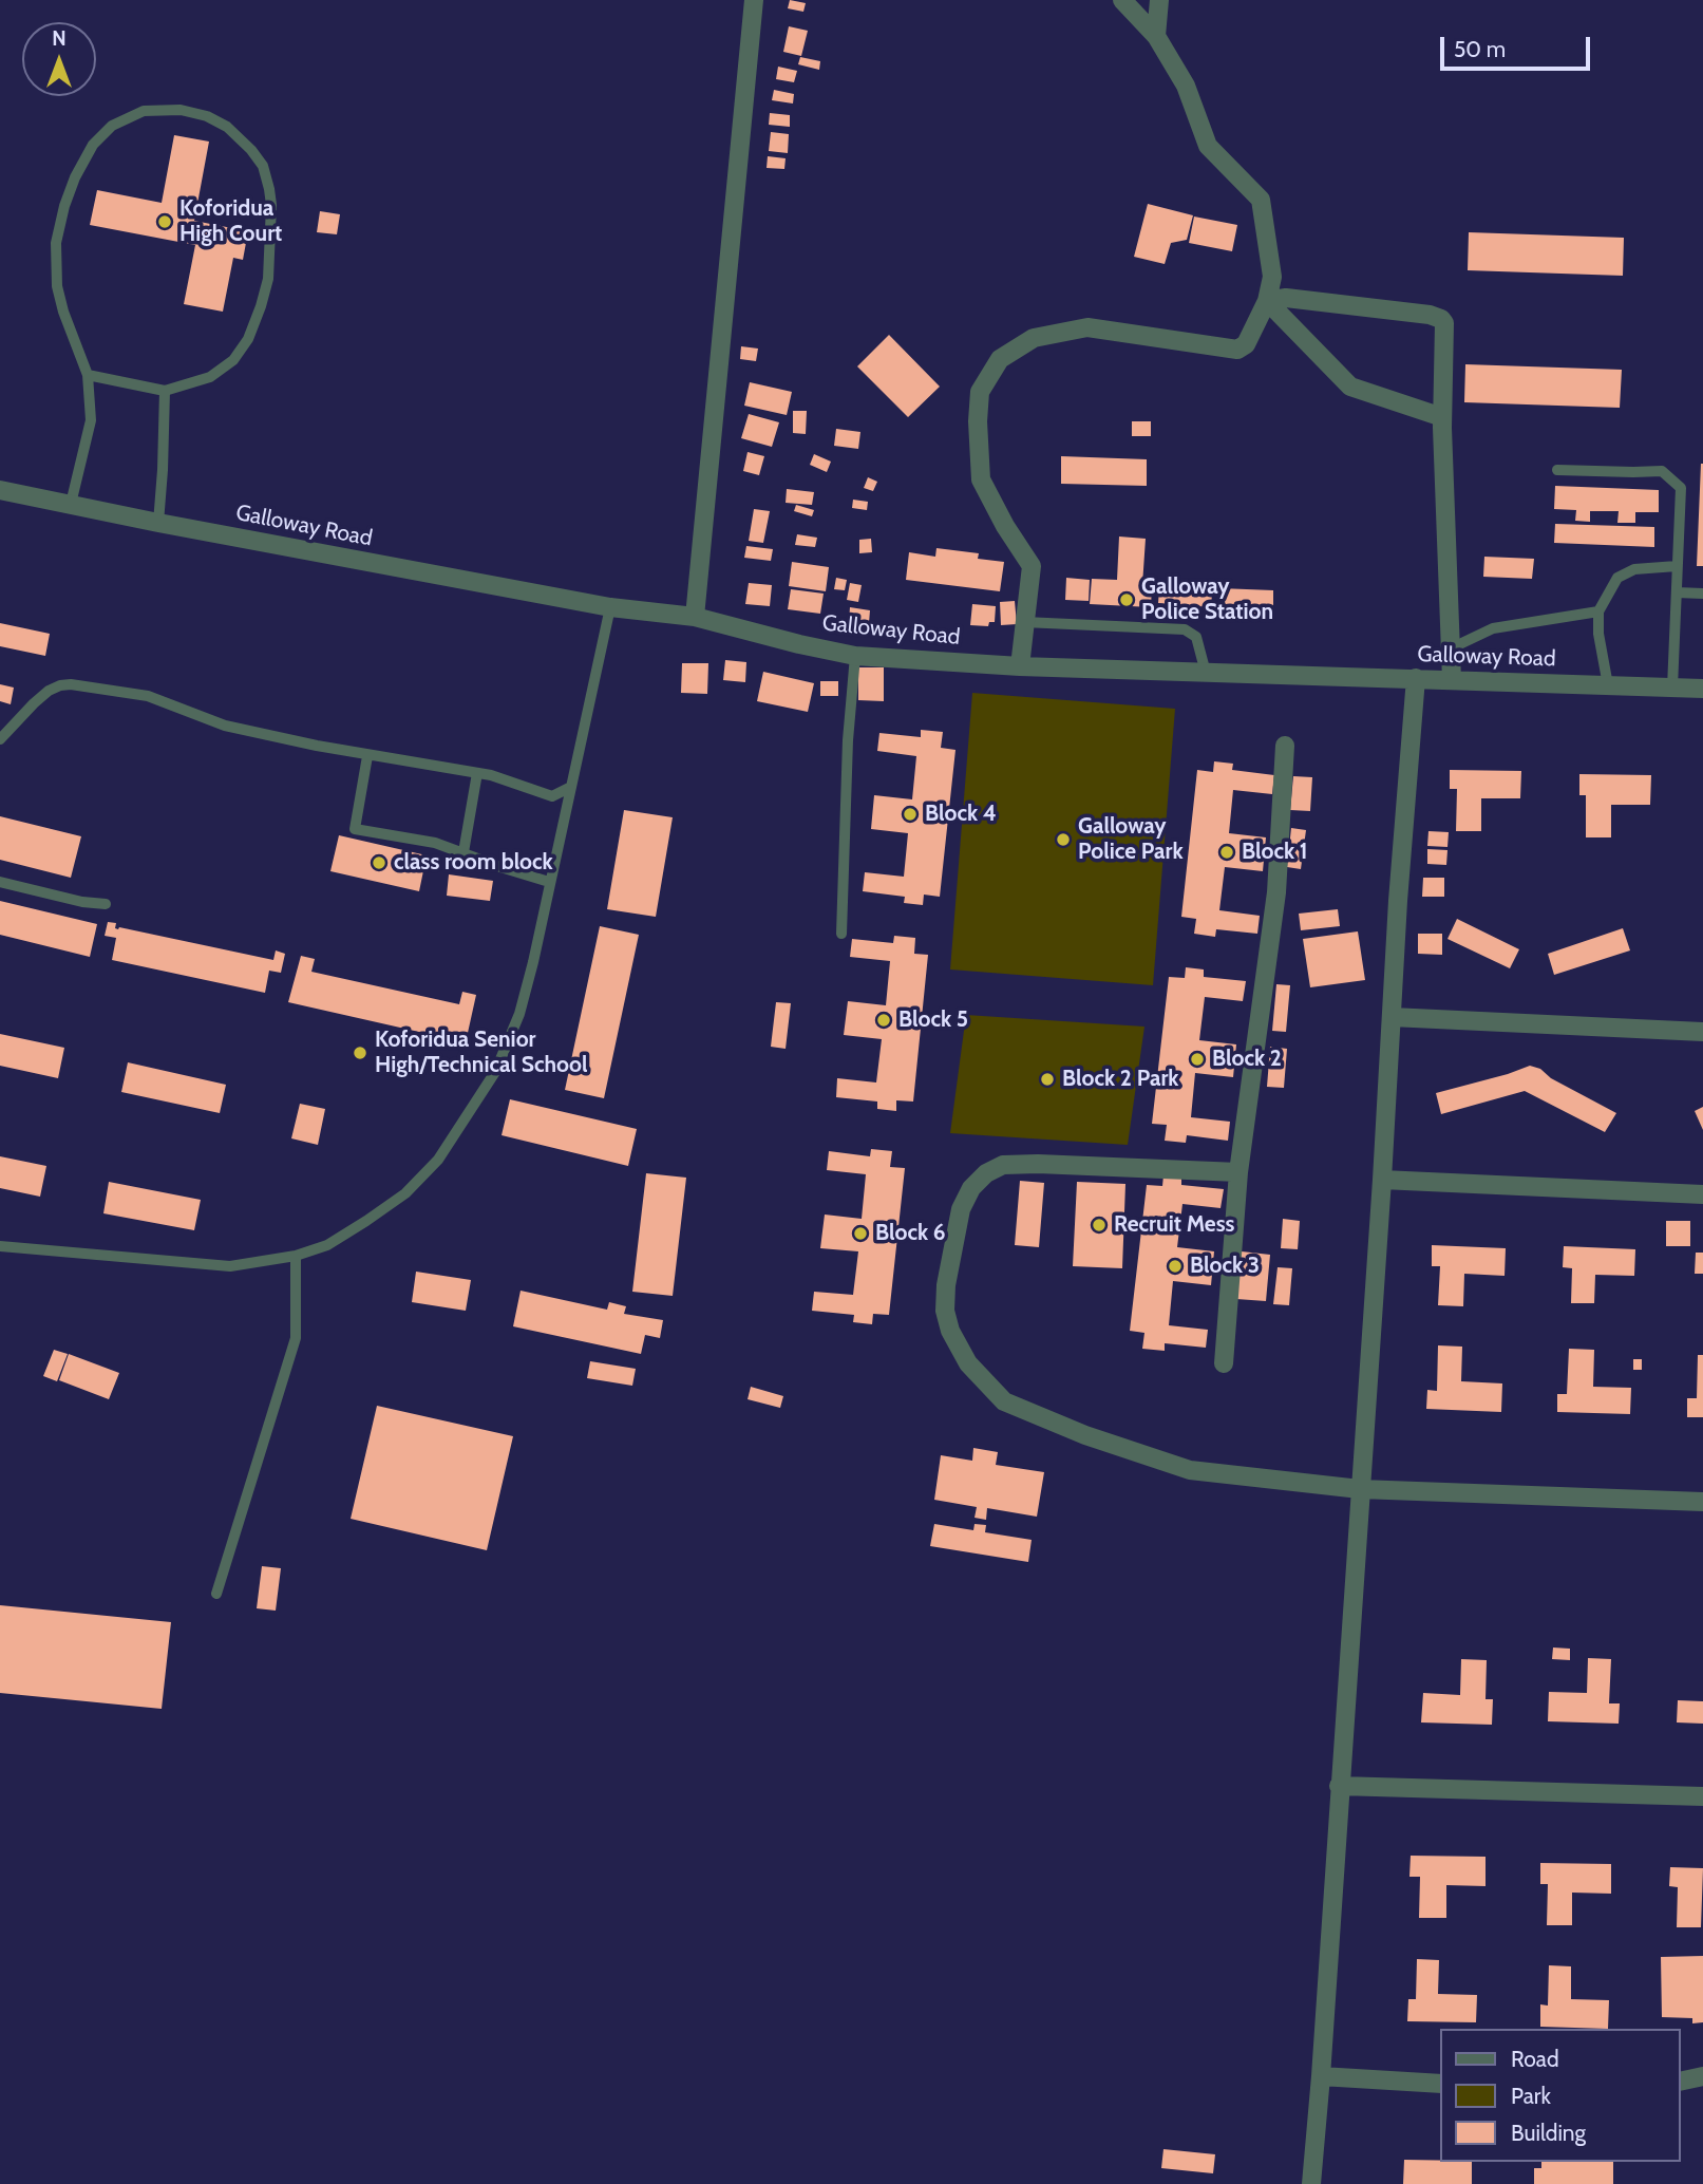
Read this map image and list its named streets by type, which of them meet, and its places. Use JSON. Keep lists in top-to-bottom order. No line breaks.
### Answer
{"streets":{"street":["Galloway Road"]},"places":["Koforidua High Court","Galloway Police Station","Block 4","Galloway Police Park","Block 1","class room block","Block 5","Koforidua Senior High/Technical School","Block 2","Block 2 Park","Recruit Mess","Block 6","Block 3"],"legend":["Road","Park","Building"],"scale_bar":"50 m","north":"top"}
